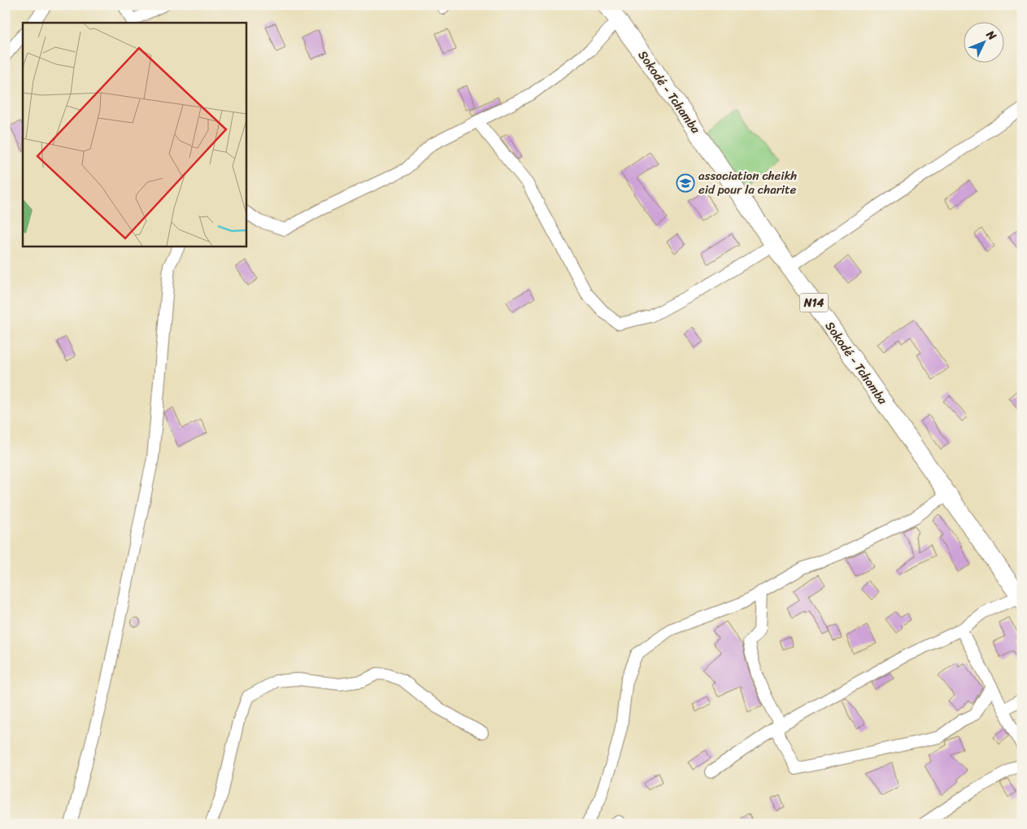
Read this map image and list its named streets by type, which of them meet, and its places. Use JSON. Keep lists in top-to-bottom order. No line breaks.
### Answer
{"streets":{"main road":["Sokodé - Tchamba","N14"]},"places":{"school or university":["association cheikh eid pour la charite"]},"north":"top right"}
